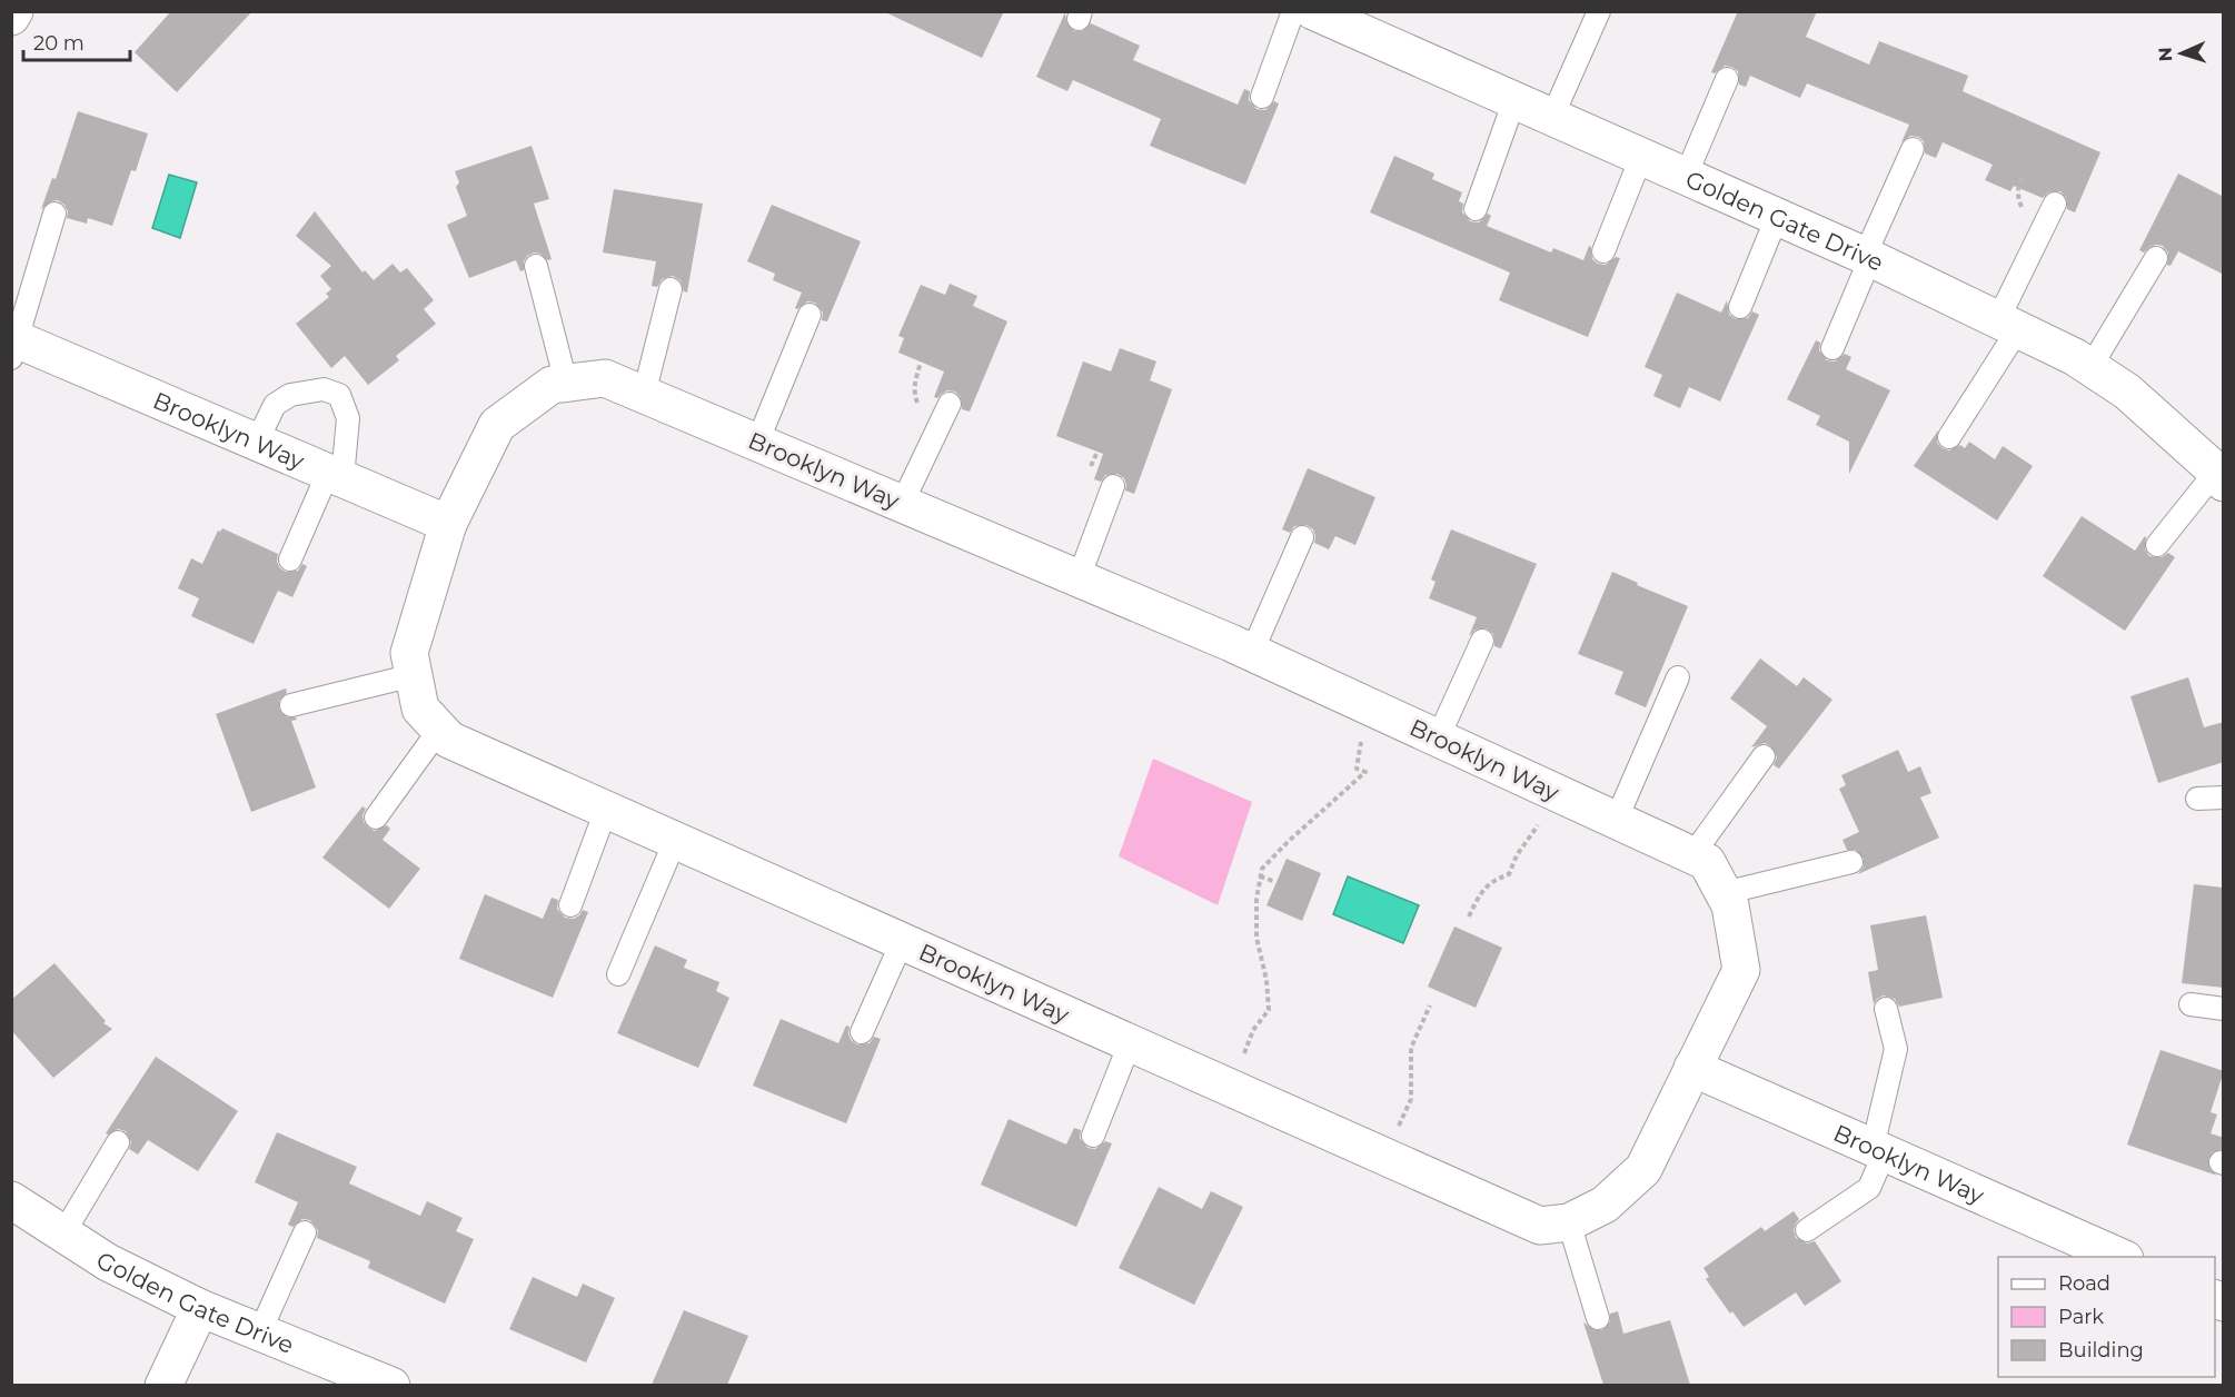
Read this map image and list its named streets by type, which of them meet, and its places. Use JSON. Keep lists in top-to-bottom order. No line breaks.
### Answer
{"streets":{"street":["Golden Gate Drive","Brooklyn Way"]},"legend":["Road","Park","Building"],"scale_bar":"20 m","north":"left"}
